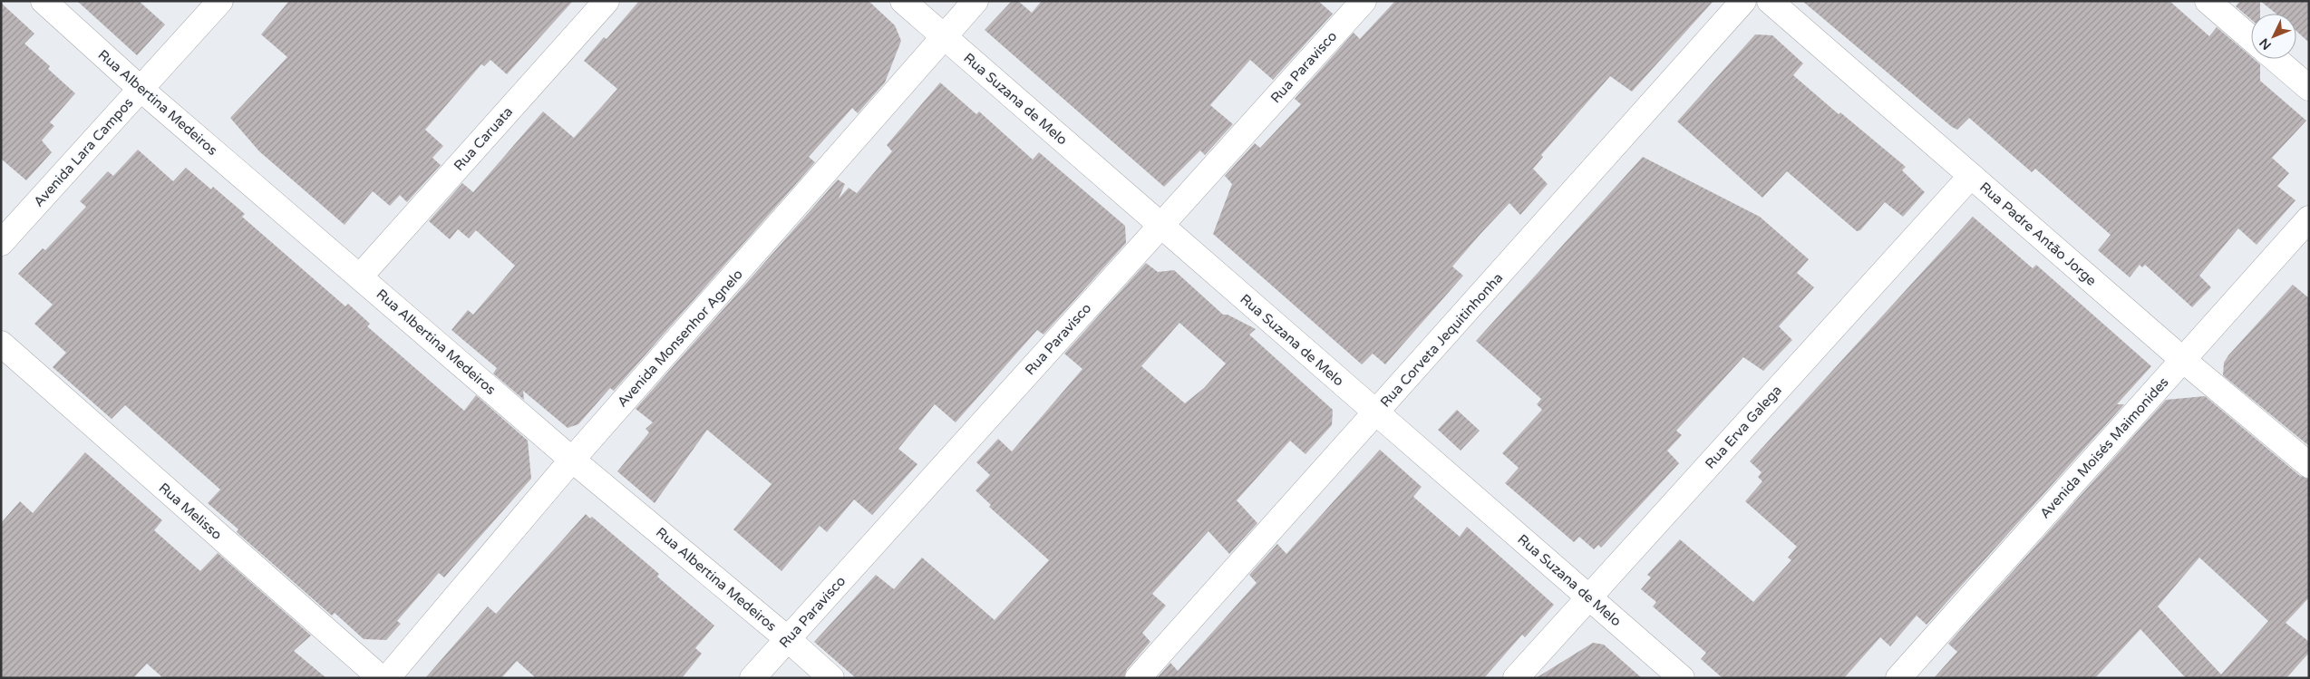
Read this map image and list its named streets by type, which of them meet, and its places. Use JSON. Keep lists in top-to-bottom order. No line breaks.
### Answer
{"streets":{"street":["Rua Paravisco","Rua Suzana de Melo","Rua Albertina Medeiros","Rua Caruata","Avenida Lara Campos","Rua Padre Antão Jorge","Avenida Monsenhor Agnelo","Rua Corveta Jequitinhonha","Rua Erva Galega","Avenida Moisés Maimonides","Rua Melisso"]},"crossings":[["Rua Paravisco","Rua Suzana de Melo"],["Rua Paravisco","Rua Albertina Medeiros"],["Rua Suzana de Melo","Avenida Monsenhor Agnelo"],["Rua Suzana de Melo","Rua Corveta Jequitinhonha"],["Rua Suzana de Melo","Rua Erva Galega"],["Rua Albertina Medeiros","Rua Caruata"],["Rua Albertina Medeiros","Avenida Lara Campos"],["Rua Albertina Medeiros","Avenida Monsenhor Agnelo"],["Rua Padre Antão Jorge","Rua Erva Galega"],["Rua Padre Antão Jorge","Avenida Moisés Maimonides"]],"north":"bottom left"}
